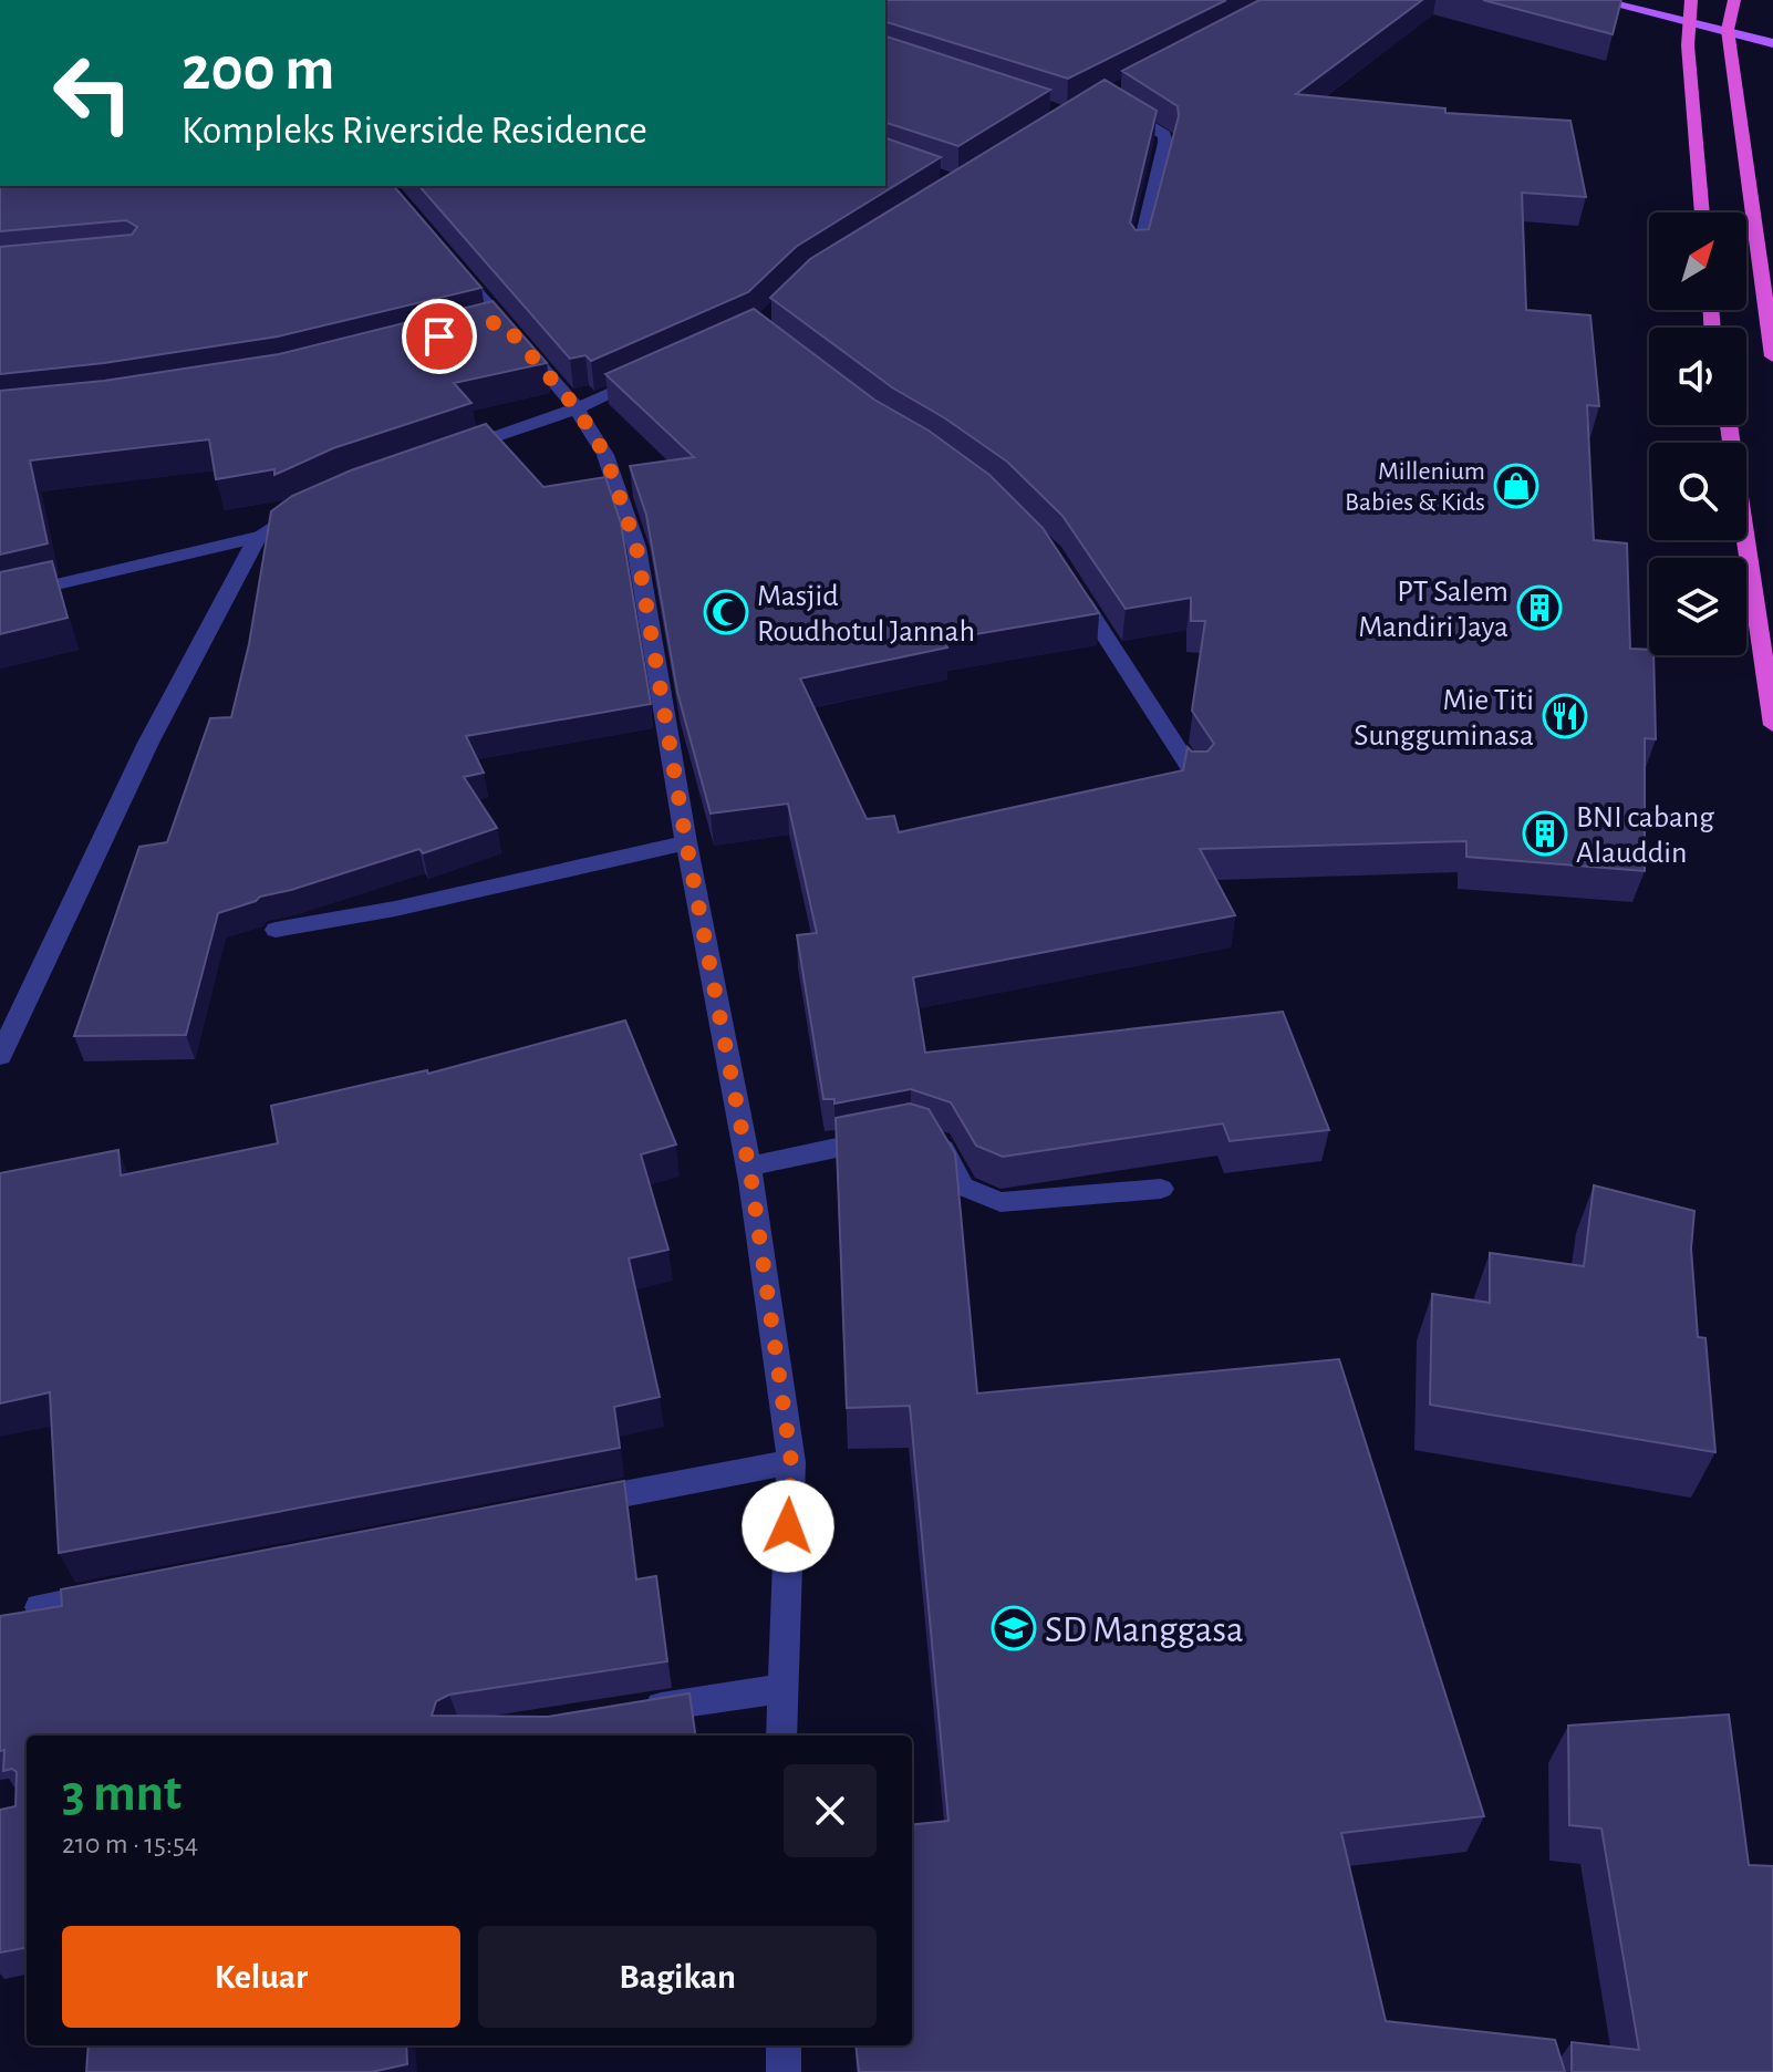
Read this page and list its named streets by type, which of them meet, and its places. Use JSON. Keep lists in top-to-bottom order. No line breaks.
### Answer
{"places":{"shop":["Millenium Babies & Kids"],"building":["PT Salem Mandiri Jaya","BNI cabang Alauddin"],"mosque":["Masjid Roudhotul Jannah"],"restaurant":["Mie Titi Sungguminasa"],"school or university":["SD Manggasa"]},"north":"top right","page":{"turn":["200 m","Kompleks Riverside Residence"],"heading":["3 mnt","210 m · 15:54"],"buttons":["Keluar","Bagikan"]}}
